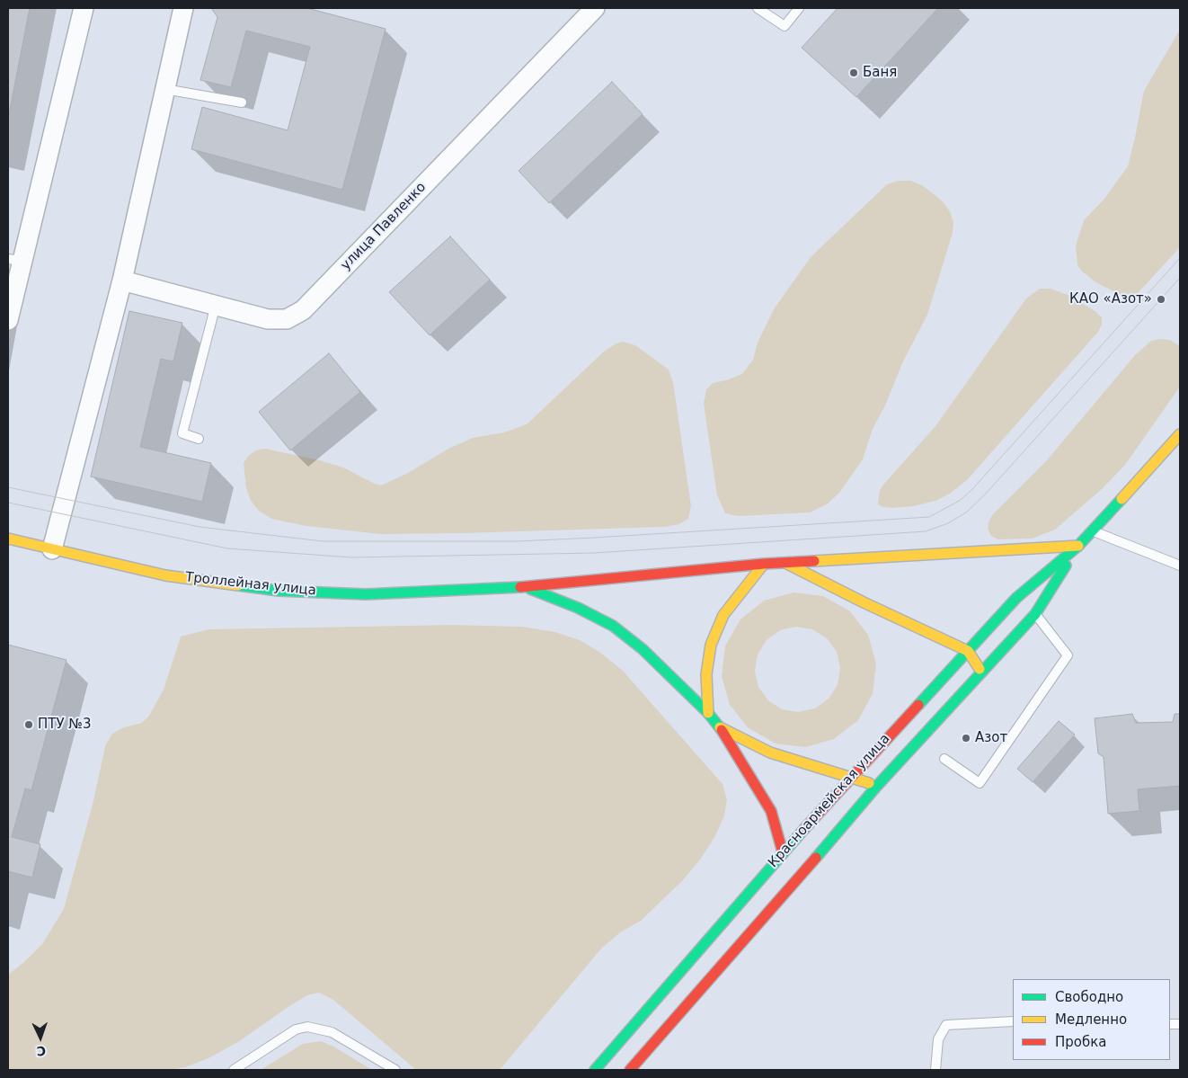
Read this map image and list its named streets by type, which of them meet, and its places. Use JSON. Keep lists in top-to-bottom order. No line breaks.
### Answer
{"streets":{"street":["улица Павленко","Троллейная улица","Красноармейская улица"]},"crossings":[["Троллейная улица","Красноармейская улица"]],"places":["Баня","КАО «Азот»","ПТУ №3","Азот"],"legend":["Свободно","Медленно","Пробка"],"north":"bottom"}
